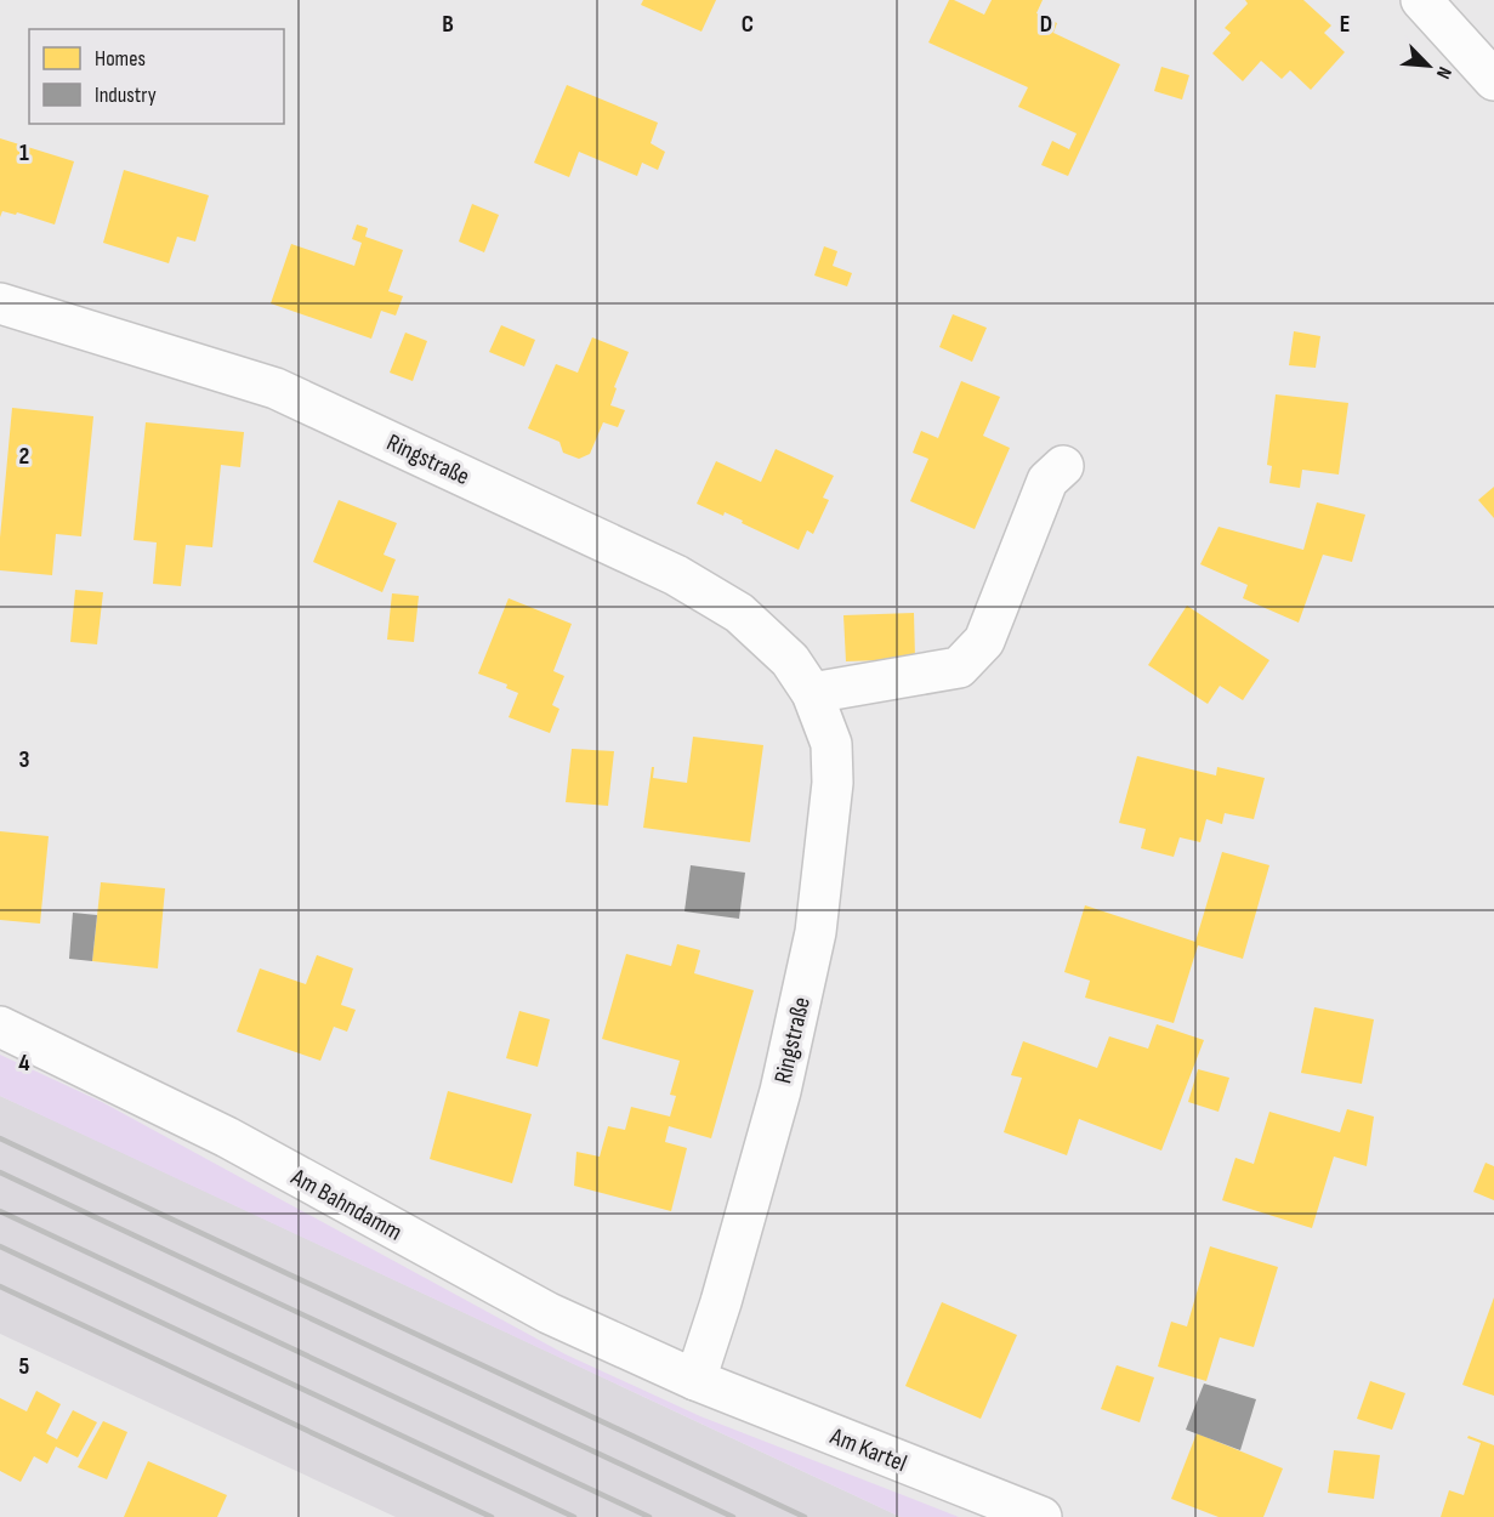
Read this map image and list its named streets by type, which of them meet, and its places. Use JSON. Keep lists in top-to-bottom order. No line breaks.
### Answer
{"streets":{"street":["Ringstraße","Am Bahndamm","Am Kartel"]},"crossings":[["Ringstraße","Am Bahndamm"],["Ringstraße","Am Kartel"],["Am Bahndamm","Am Kartel"]],"legend":["Homes","Industry"],"north":"bottom right","grid":{"columns":["B","C","D","E"],"rows":["1","2","3","4","5"]}}
